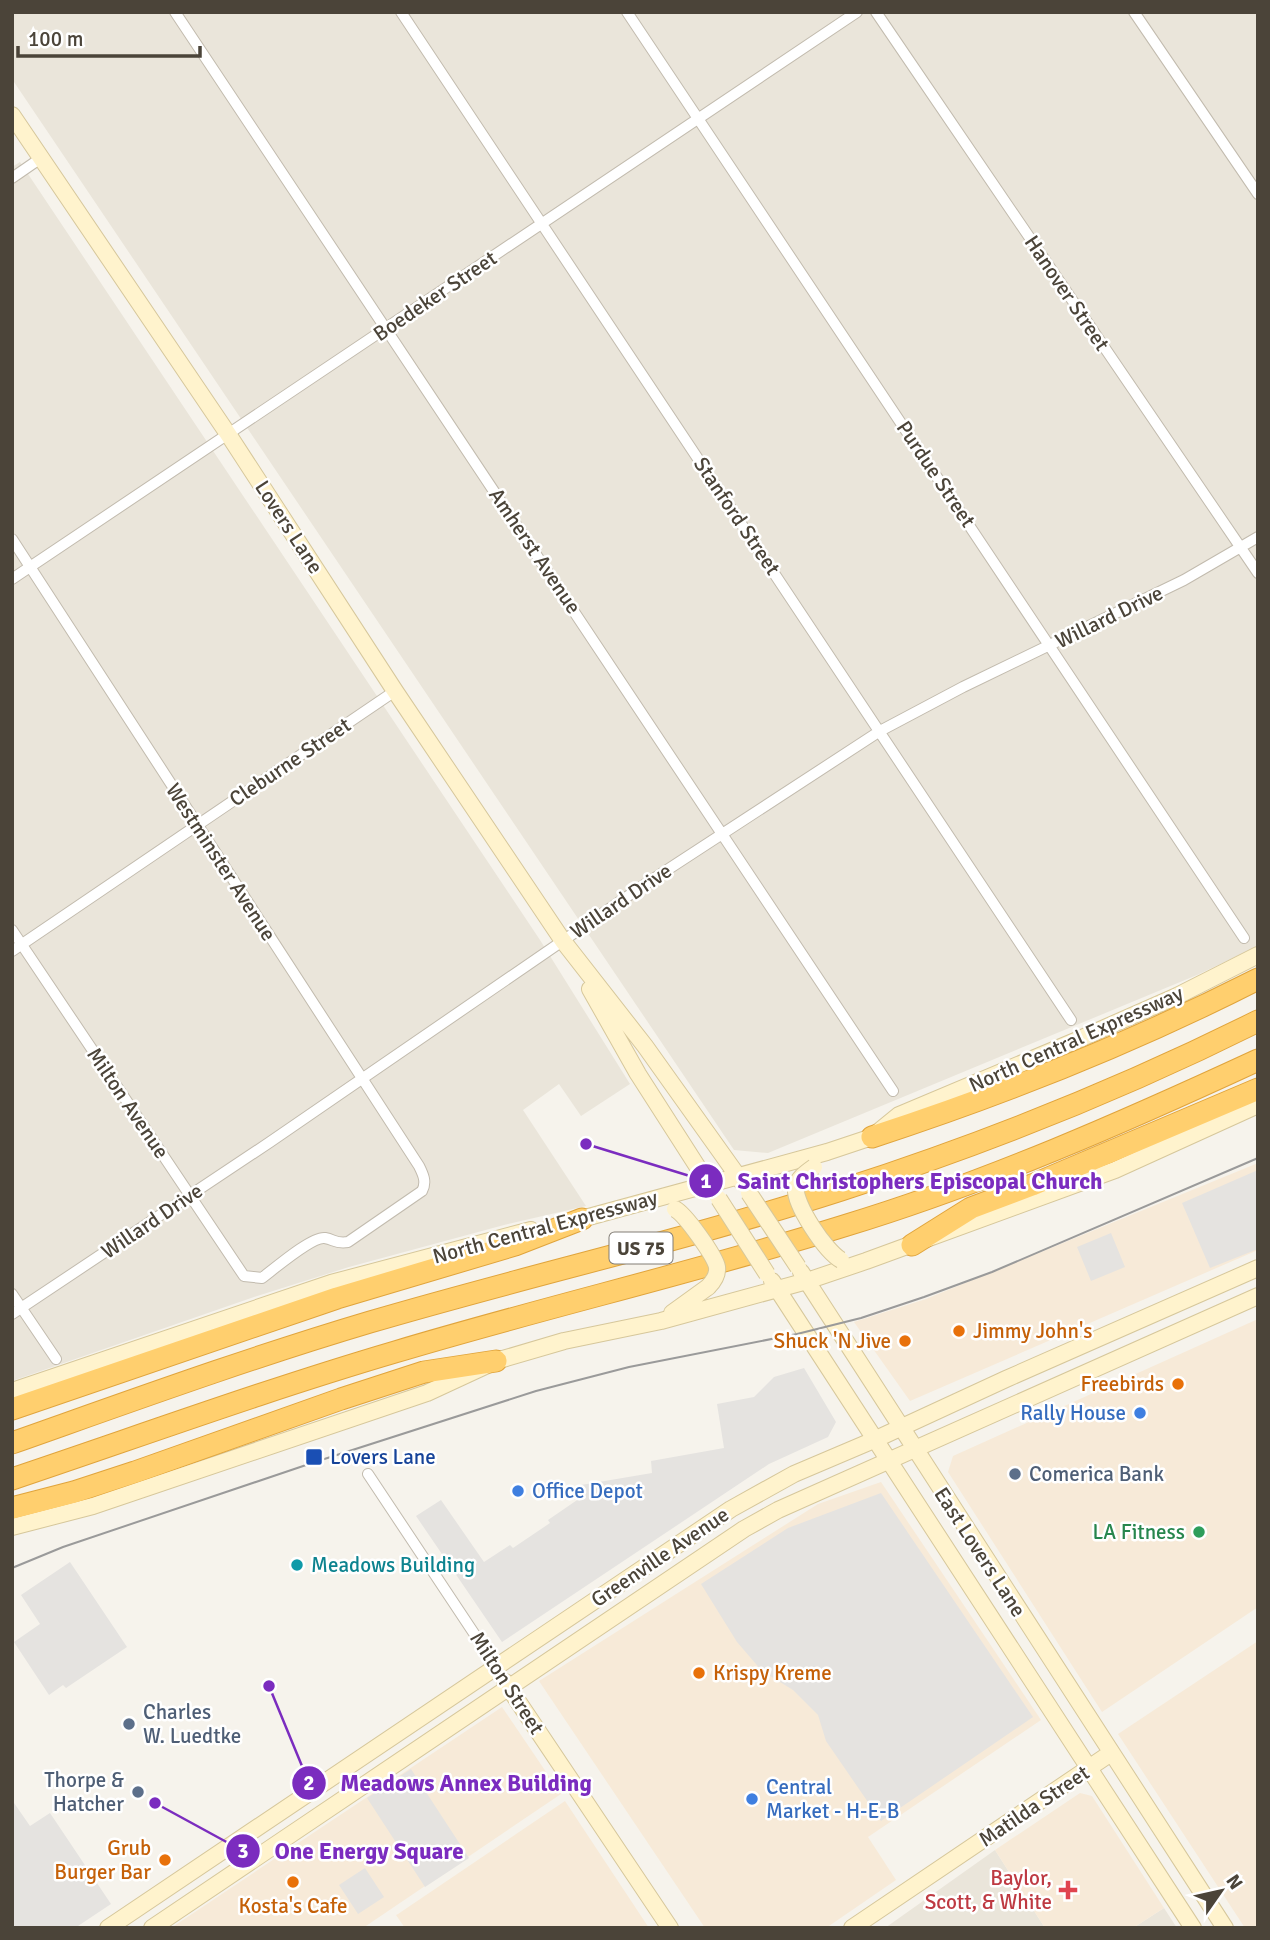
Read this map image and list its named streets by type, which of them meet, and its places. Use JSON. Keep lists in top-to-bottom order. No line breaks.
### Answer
{"streets":{"highway":["US 75"],"main road":["Lovers Lane","North Central Expressway","East Lovers Lane","Greenville Avenue","Milton Street","Matilda Street"],"street":["Hanover Street","Boedeker Street","Purdue Street","Stanford Street","Amherst Avenue","Willard Drive","Cleburne Street","Westminster Avenue","Milton Avenue"]},"crossings":[["Hanover Street","Willard Drive"],["Boedeker Street","Purdue Street"],["Boedeker Street","Stanford Street"],["Boedeker Street","Lovers Lane"],["Boedeker Street","Amherst Avenue"],["Boedeker Street","Westminster Avenue"],["Purdue Street","Willard Drive"],["Stanford Street","Willard Drive"],["Lovers Lane","Willard Drive"],["Lovers Lane","Cleburne Street"],["Lovers Lane","North Central Expressway"],["Lovers Lane","East Lovers Lane"],["Amherst Avenue","Willard Drive"],["Willard Drive","Westminster Avenue"],["Willard Drive","Milton Avenue"],["Cleburne Street","Westminster Avenue"],["Cleburne Street","Milton Avenue"],["Westminster Avenue","Milton Avenue"],["North Central Expressway","East Lovers Lane"],["East Lovers Lane","Greenville Avenue"],["East Lovers Lane","Matilda Street"],["Greenville Avenue","Milton Street"]],"places":{"other":["Saint Christophers Episcopal Church","Jimmy John's","Shuck 'N Jive","Freebirds","Rally House","Comerica Bank","Office Depot","LA Fitness","Meadows Building","Krispy Kreme","Meadows Annex Building","Charles W. Luedtke","Thorpe & Hatcher","Central Market - H-E-B","One Energy Square","Grub Burger Bar","Kosta's Cafe"],"transit":["Lovers Lane"],"health":["Baylor, Scott, & White"]},"scale_bar":"100 m","north":"top right"}
